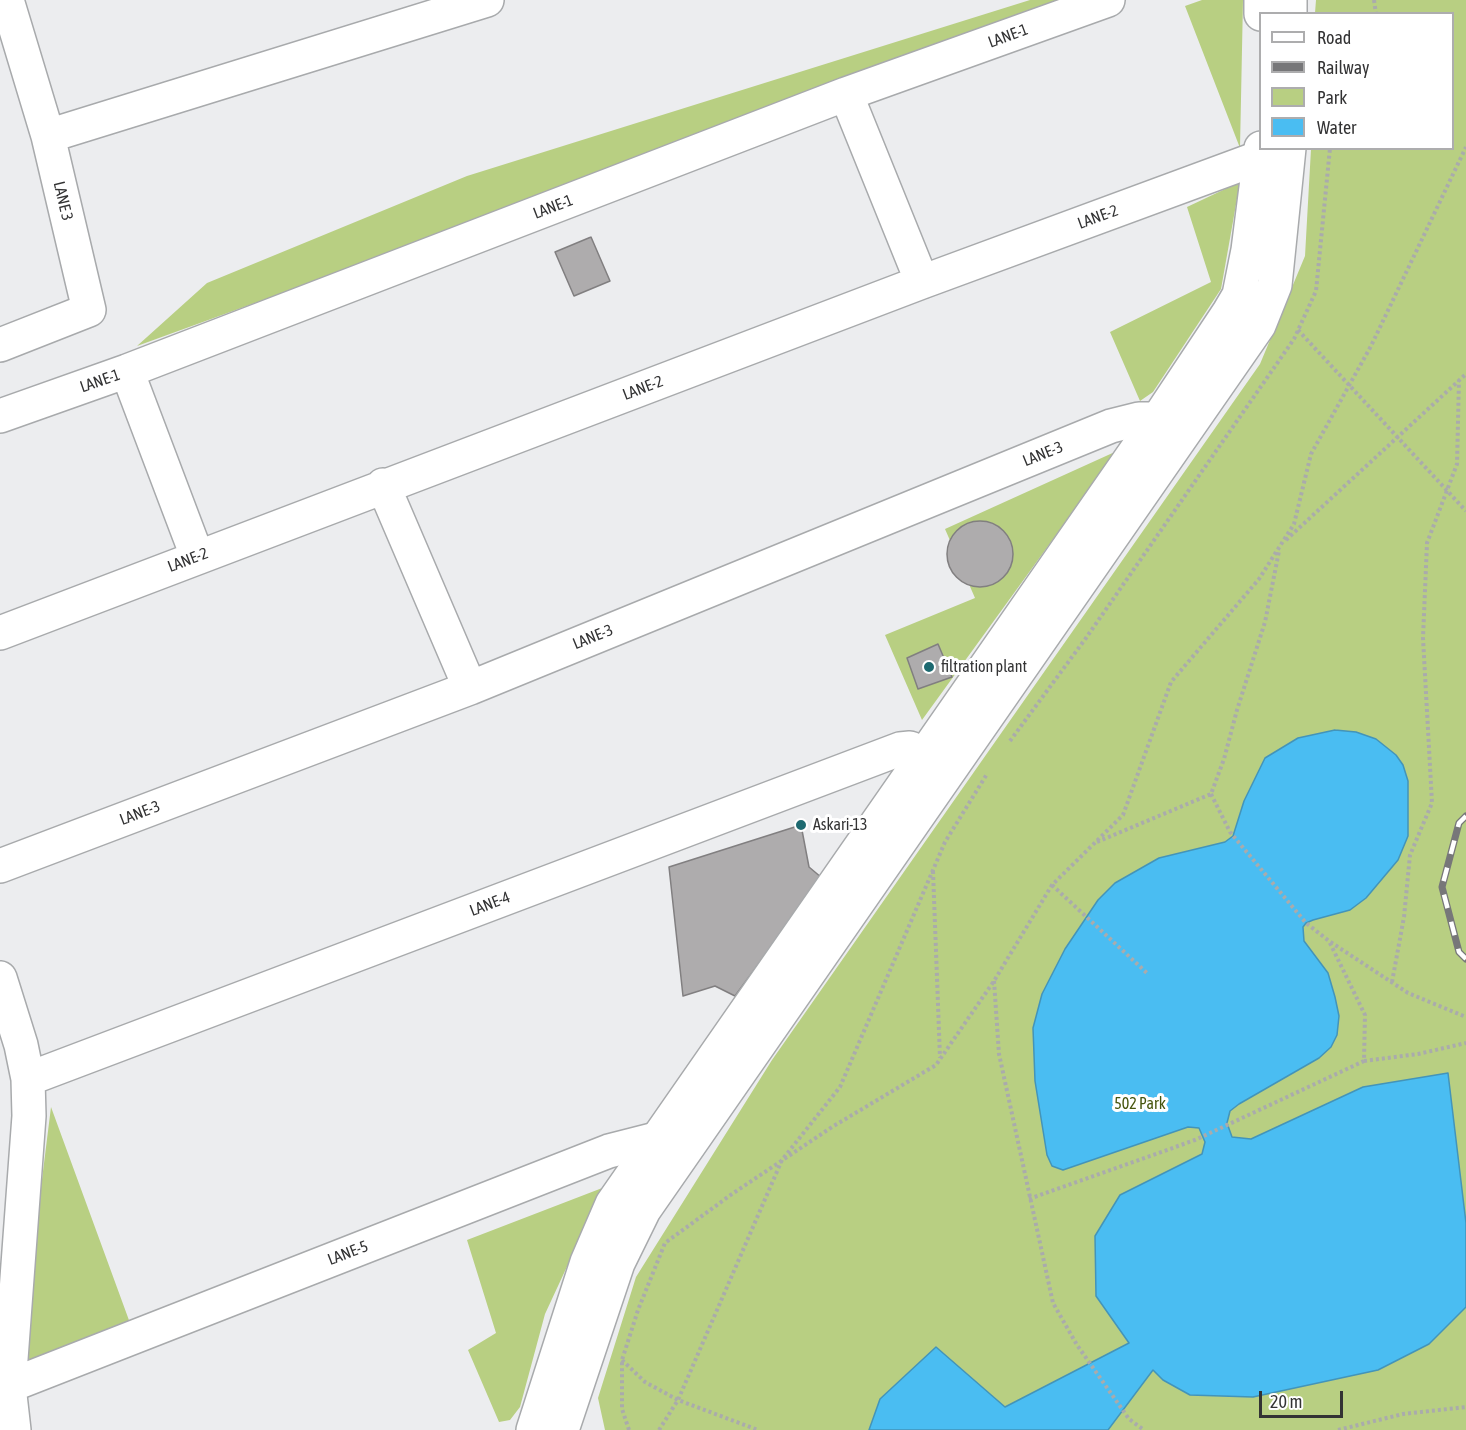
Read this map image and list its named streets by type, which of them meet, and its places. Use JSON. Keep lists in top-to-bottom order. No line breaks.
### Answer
{"streets":{"street":["LANE-1","LANE 3","LANE-2","LANE-3","LANE-4","LANE-5"]},"parks":["502 Park"],"places":["filtration plant","Askari-13"],"legend":["Road","Railway","Park","Water"],"scale_bar":"20 m"}
